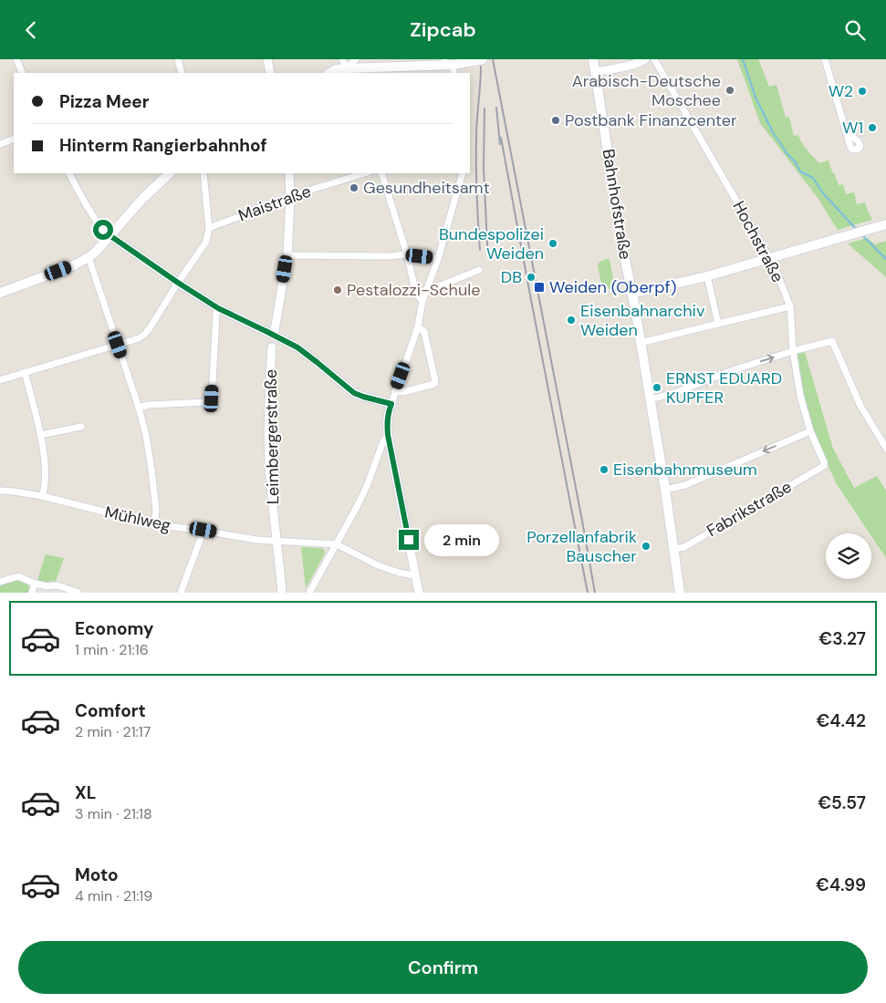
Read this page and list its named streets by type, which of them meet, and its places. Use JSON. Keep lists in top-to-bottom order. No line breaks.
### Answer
{"streets":{"main road":["Bahnhofstraße"],"street":["Maistraße","Hochstraße","Leimbergerstraße","Fabrikstraße","Mühlweg"]},"crossings":[["Maistraße","Leimbergerstraße"],["Bahnhofstraße","Fabrikstraße"],["Hochstraße","Fabrikstraße"],["Leimbergerstraße","Mühlweg"]],"places":{"other":["Arabisch-Deutsche Moschee","W2","Postbank Finanzcenter","W1","Gesundheitsamt","Bundespolizei Weiden","DB","Pestalozzi-Schule","Eisenbahnarchiv Weiden","ERNST EDUARD KUPFER","Eisenbahnmuseum","Porzellanfabrik Bauscher"],"transit":["Weiden (Oberpf)"]},"page":{"header":"Zipcab","banner":["Pizza Meer","Hinterm Rangierbahnhof"],"bubble":"2 min","list":[{"name":"Economy","note":"1 min · 21:16","value":"€3.27"},{"name":"Comfort","note":"2 min · 21:17","value":"€4.42"},{"name":"XL","note":"3 min · 21:18","value":"€5.57"},{"name":"Moto","note":"4 min · 21:19","value":"€4.99"}],"buttons":"Confirm"}}
